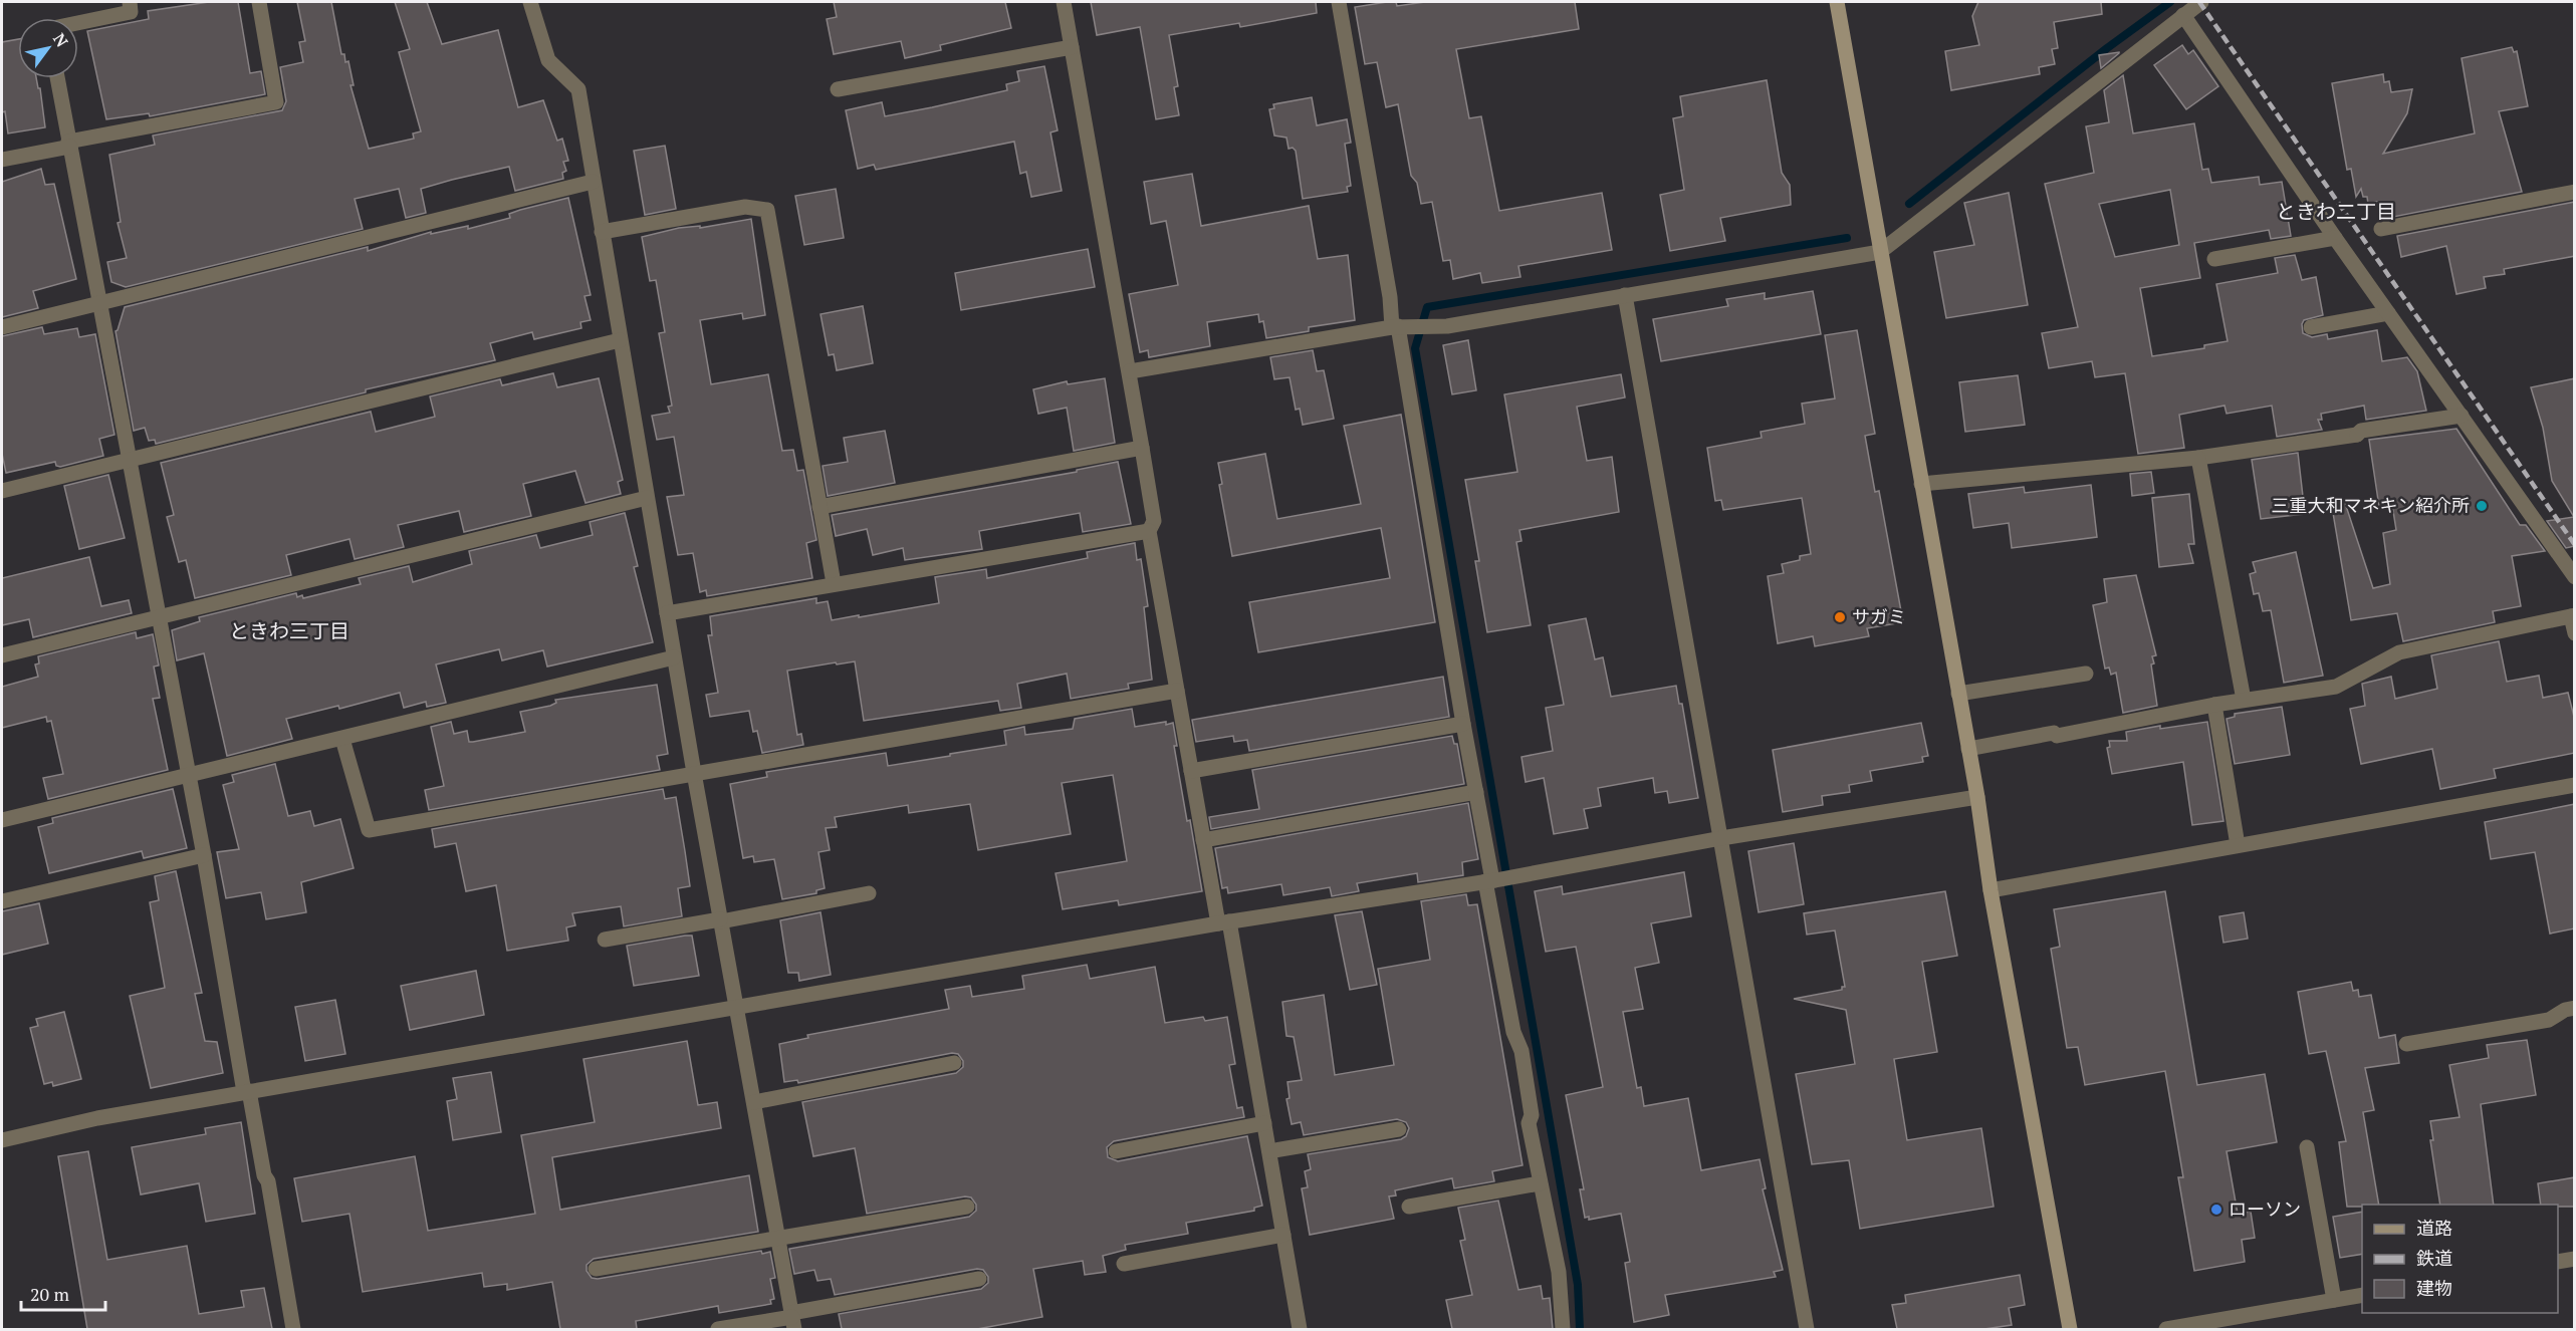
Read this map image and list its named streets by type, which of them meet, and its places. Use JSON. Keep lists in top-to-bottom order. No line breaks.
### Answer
{"districts":["ときわ二丁目","ときわ三丁目"],"places":["三重大和マネキン紹介所","サガミ","ローソン"],"legend":["道路","鉄道","建物"],"scale_bar":"20 m","north":"top right"}
